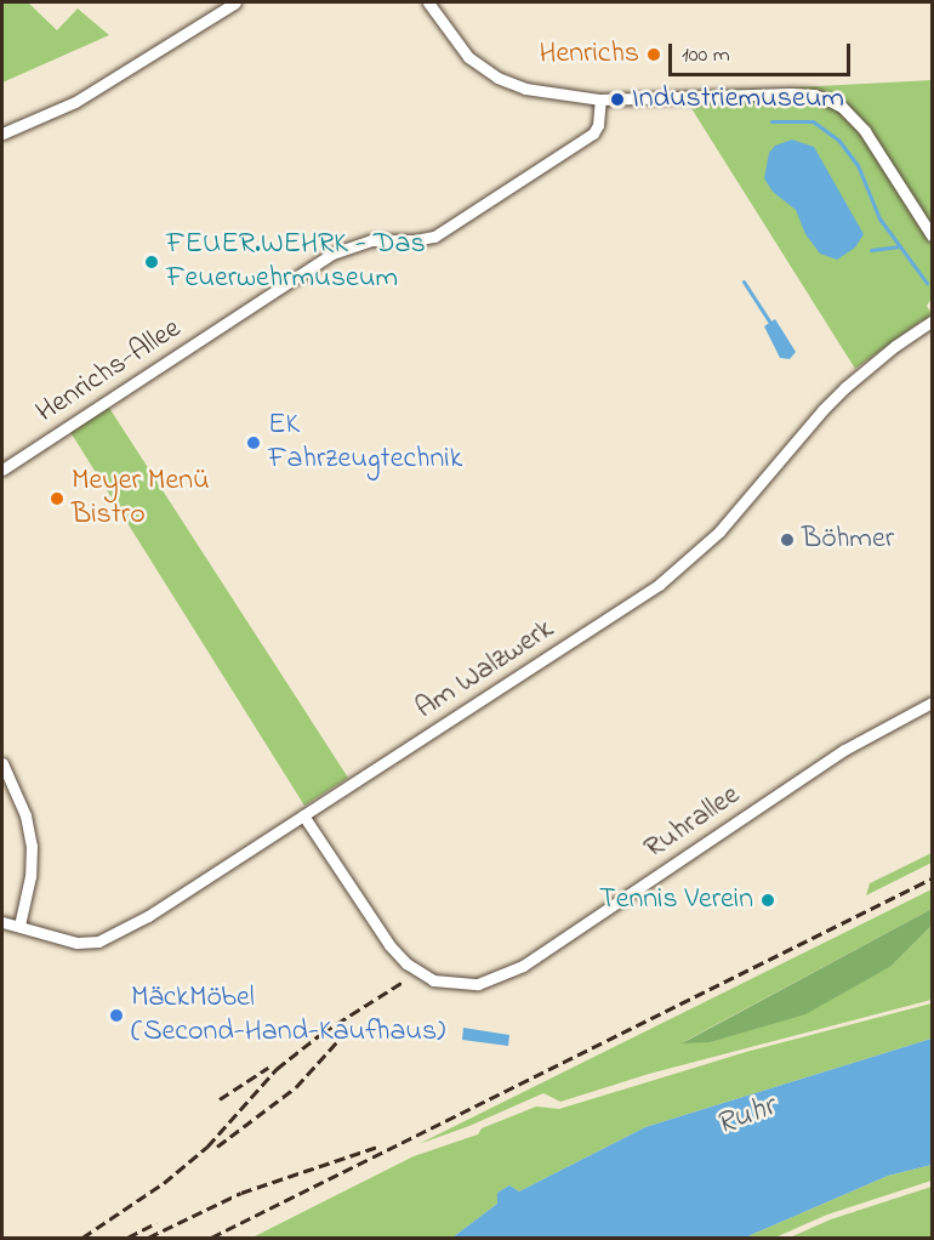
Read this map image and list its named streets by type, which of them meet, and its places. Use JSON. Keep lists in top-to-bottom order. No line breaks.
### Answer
{"streets":{"street":["Henrichs-Allee","Am Walzwerk","Ruhrallee"]},"crossings":[["Am Walzwerk","Ruhrallee"]],"water":["Ruhr"],"places":["Henrichs","Industriemuseum","FEUER.WEHRK - Das Feuerwehrmuseum","EK Fahrzeugtechnik","Meyer Menü Bistro","Böhmer","Tennis Verein","MäckMöbel (Second-Hand-Kaufhaus)"],"scale_bar":"100 m"}
